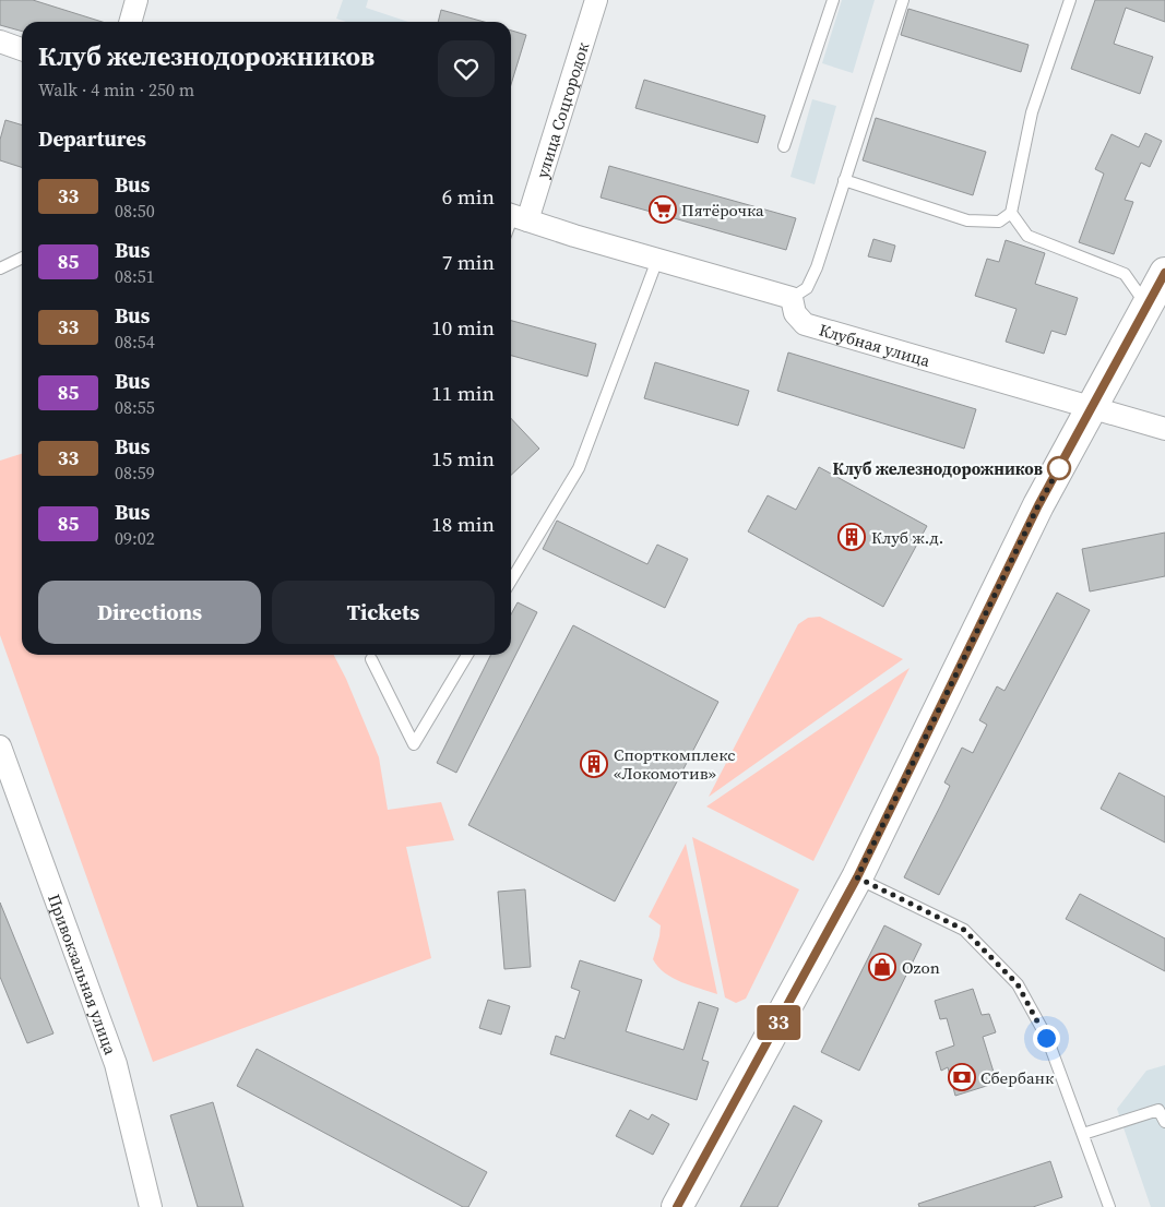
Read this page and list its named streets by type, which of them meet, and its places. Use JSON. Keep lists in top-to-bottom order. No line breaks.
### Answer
{"streets":{"street":["улица Соцгородок","Клубная улица","Привокзальная улица"]},"places":{"supermarket":["Пятёрочка"],"other":["Клуб железнодорожников"],"building":["Клуб ж.д.","Спорткомплекс «Локомотив»"],"shop":["Ozon"],"bank":["Сбербанк"]},"lines":["bus line 33"],"page":{"on_map":"33","heading":[["Клуб железнодорожников","Walk · 4 min · 250 m"],"Departures"],"list":[{"mark":"33","name":"Bus","note":"08:50","value":"6 min"},{"mark":"85","name":"Bus","note":"08:51","value":"7 min"},{"mark":"33","name":"Bus","note":"08:54","value":"10 min"},{"mark":"85","name":"Bus","note":"08:55","value":"11 min"},{"mark":"33","name":"Bus","note":"08:59","value":"15 min"},{"mark":"85","name":"Bus","note":"09:02","value":"18 min"}],"buttons":["Directions","Tickets"]}}
